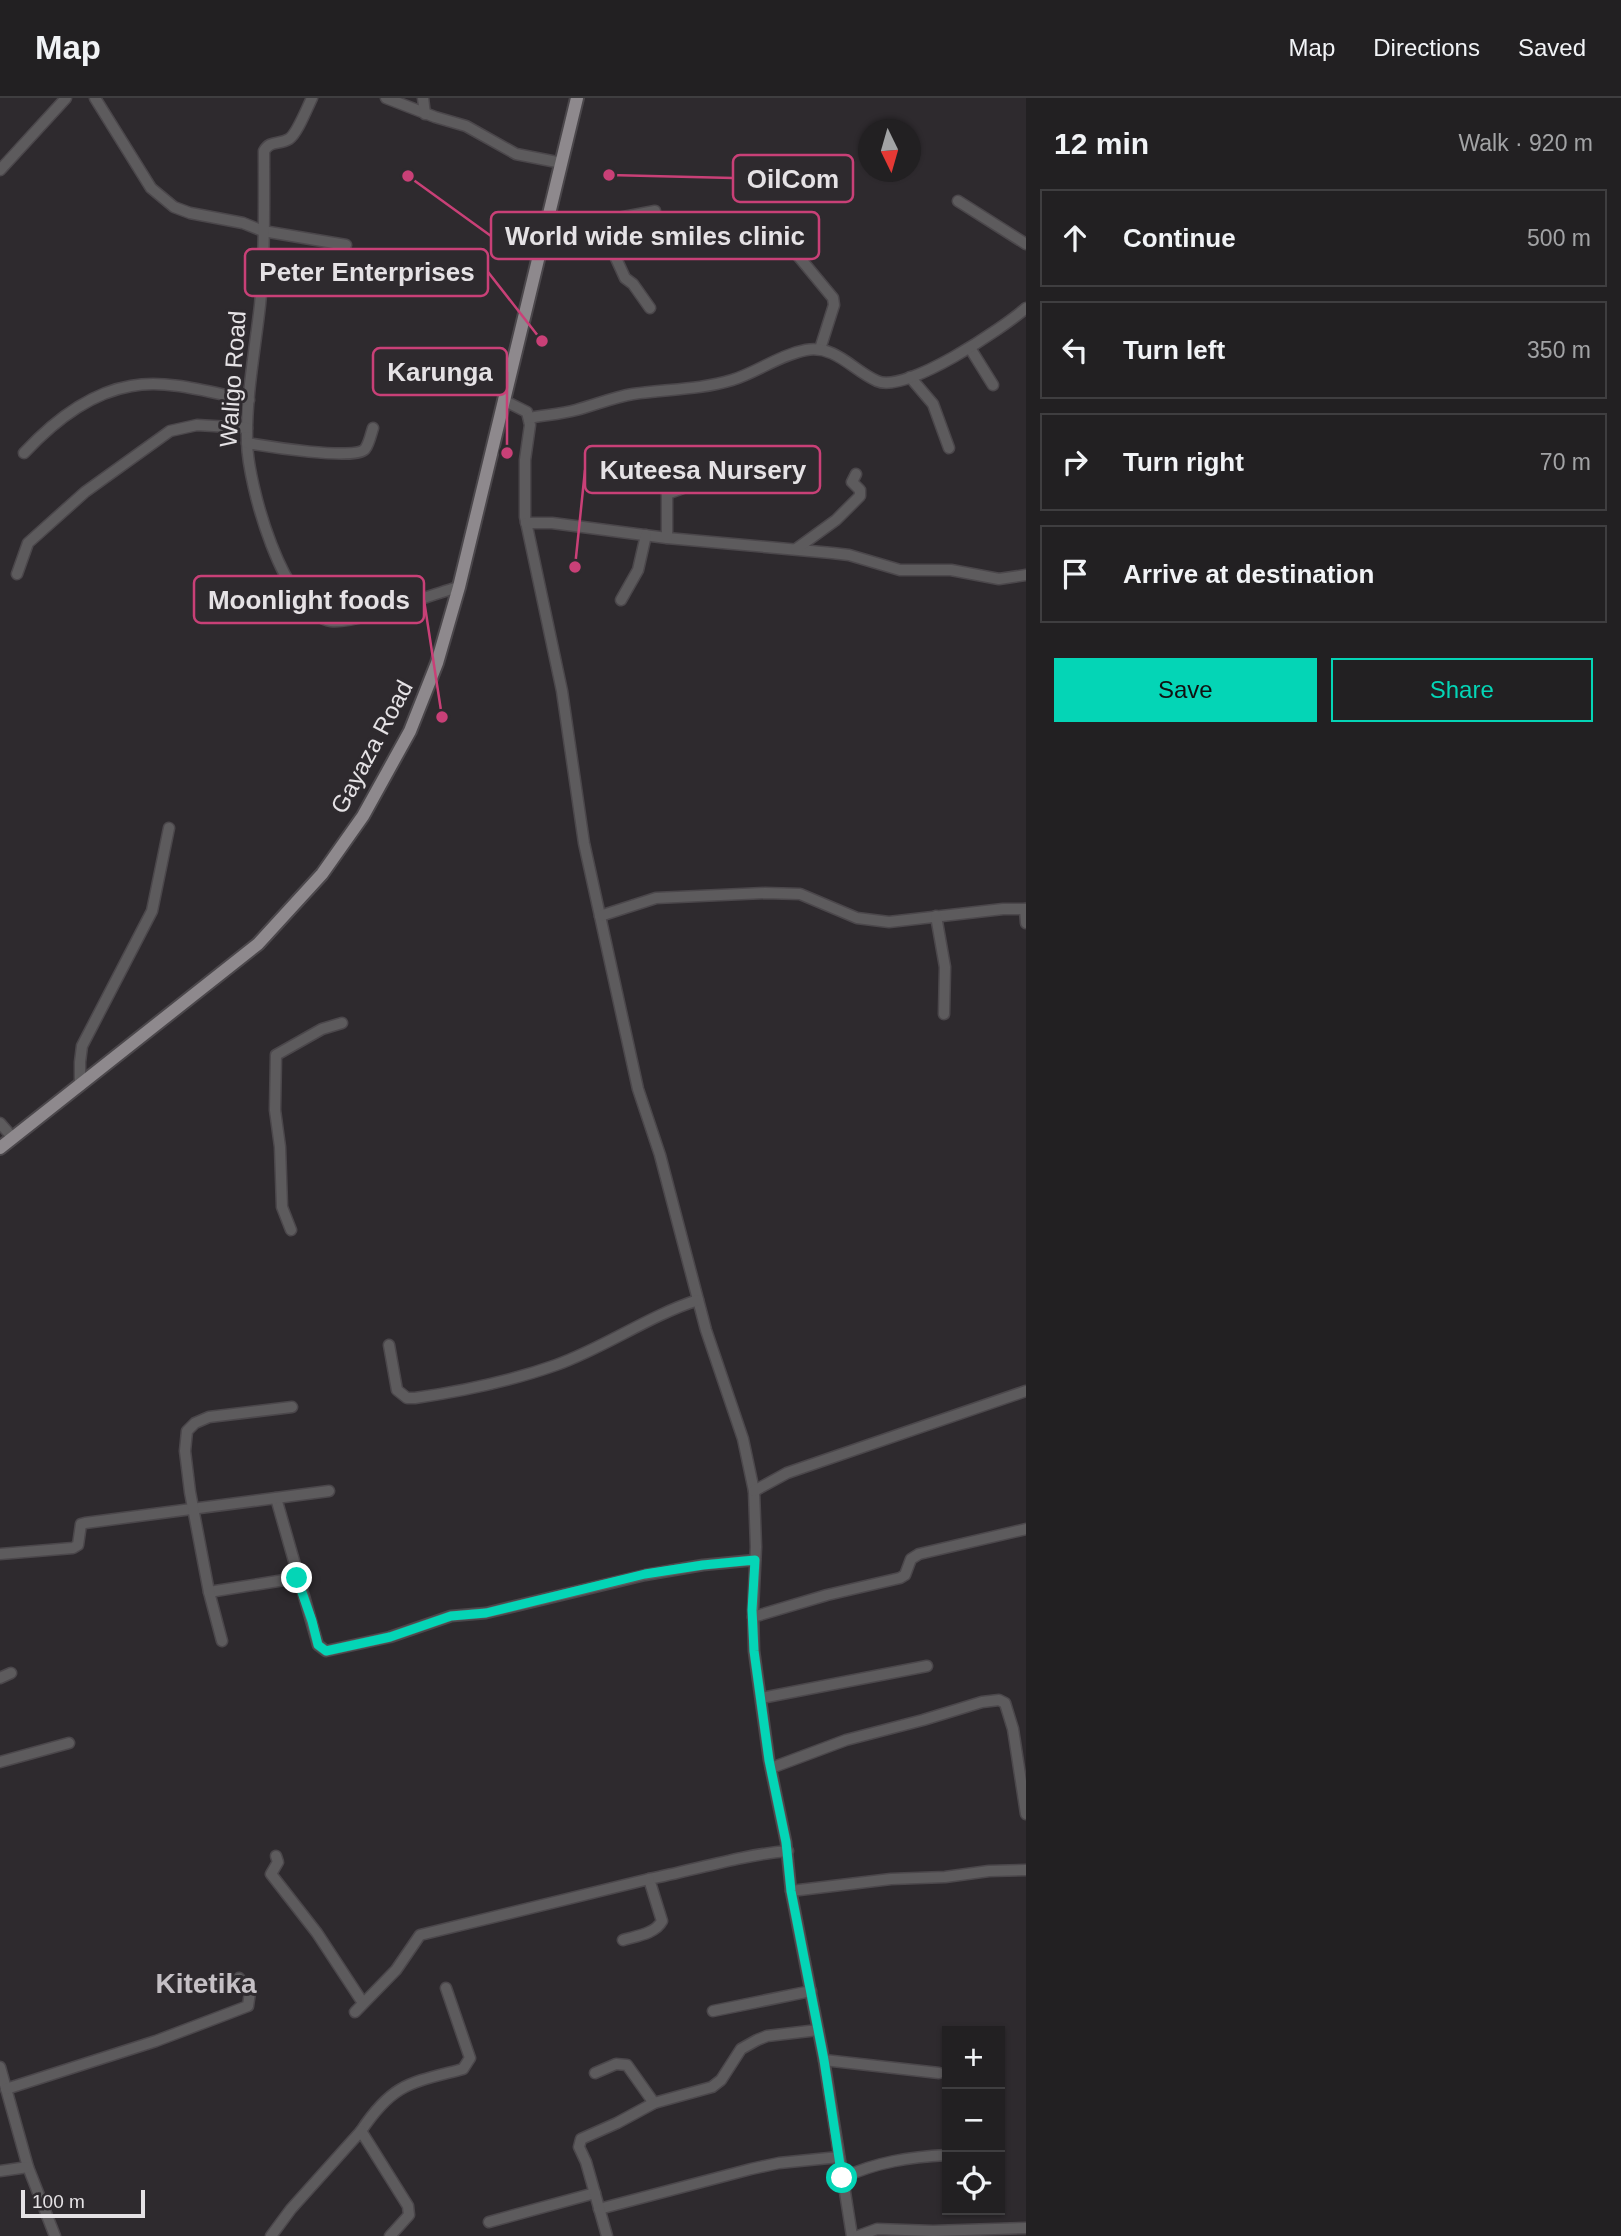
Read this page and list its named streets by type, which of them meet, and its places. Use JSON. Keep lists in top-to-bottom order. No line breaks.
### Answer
{"streets":{"main road":["Gayaza Road"],"street":["Waligo Road"]},"crossings":[["Waligo Road","Gayaza Road"]],"districts":["Kitetika"],"places":["OilCom","World wide smiles clinic","Peter Enterprises","Karunga","Kuteesa Nursery","Moonlight foods"],"scale_bar":"100 m","north":"bottom","page":{"header":"Map","nav":["Map","Directions","Saved"],"heading":["12 min","Walk · 920 m"],"list":[["Continue","500 m"],["Turn left","350 m"],["Turn right","70 m"],"Arrive at destination"],"buttons":["Save","Share"],"map_buttons":["+","−"],"scale":"100 m"}}
